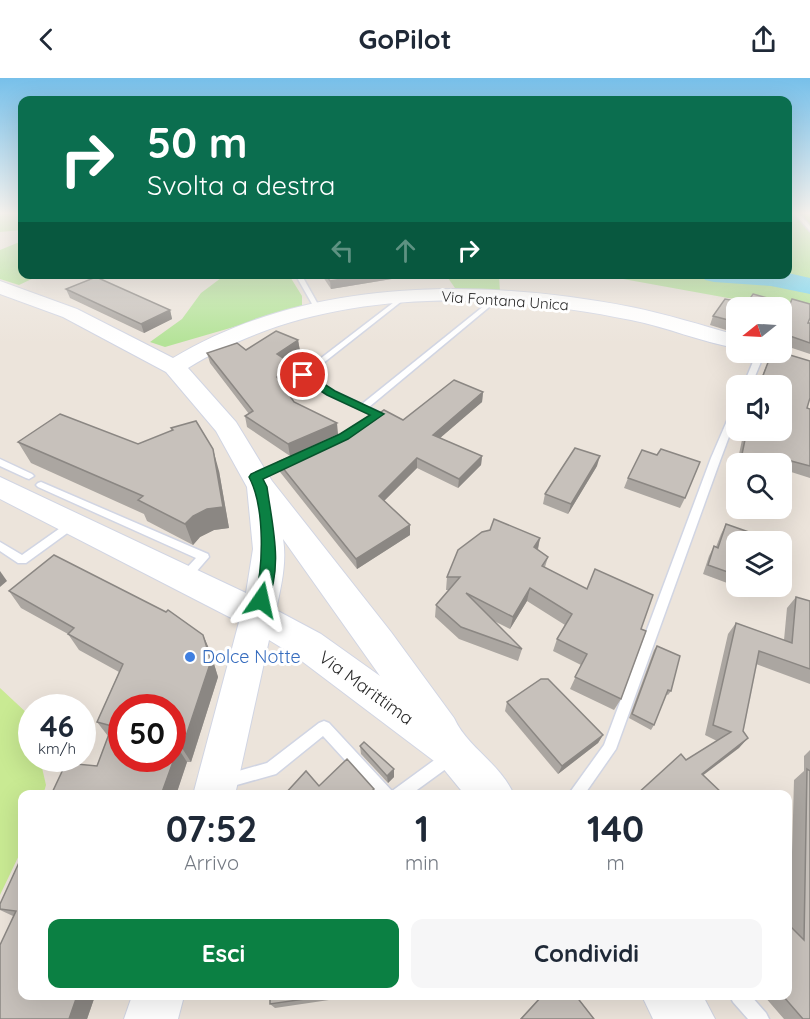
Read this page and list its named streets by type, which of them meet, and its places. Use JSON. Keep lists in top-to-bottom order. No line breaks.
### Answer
{"streets":{"main road":["Via Fontana Unica","Via Marittima"]},"places":["Dolce Notte"],"north":"left","page":{"header":"GoPilot","turn":["50 m","Svolta a destra"],"speed":"46 km/h","limit":"50","eta":["07:52","Arrivo","1","min","140","m"],"buttons":["Esci","Condividi"]}}
